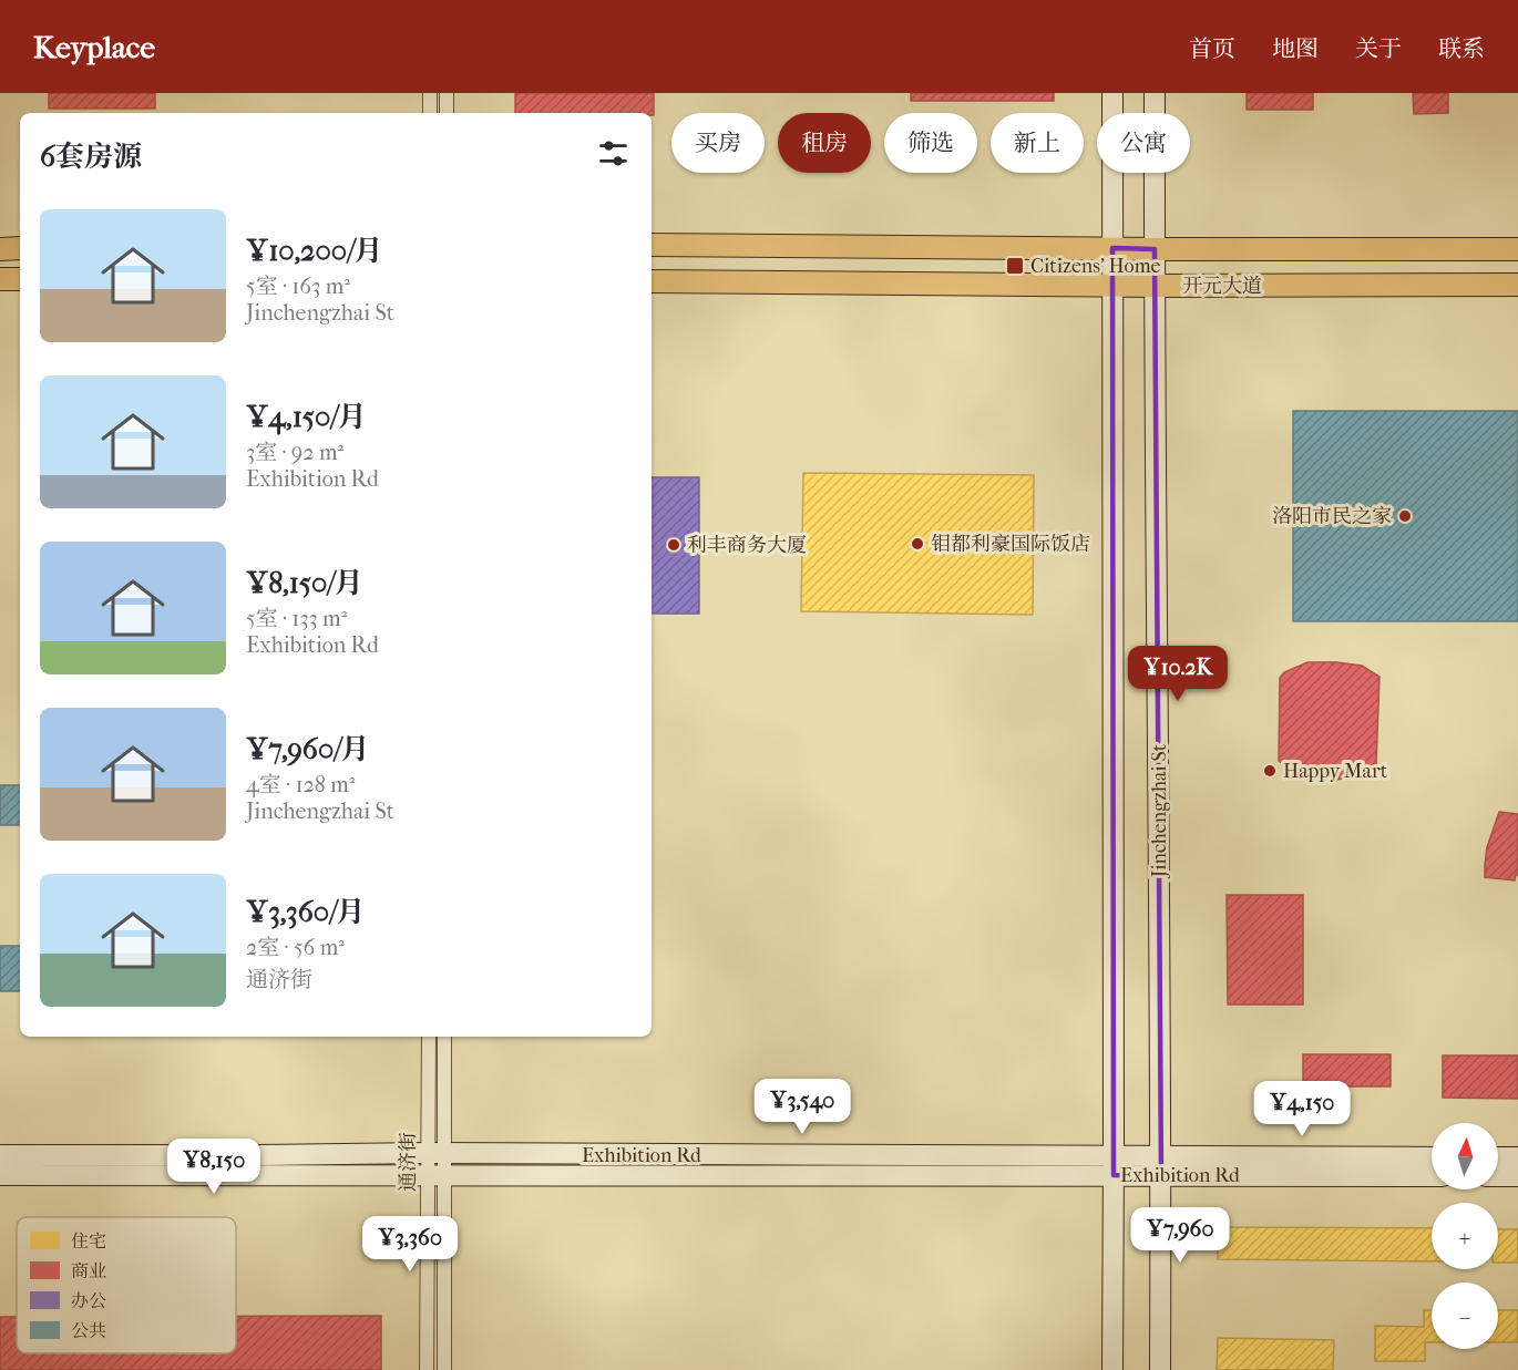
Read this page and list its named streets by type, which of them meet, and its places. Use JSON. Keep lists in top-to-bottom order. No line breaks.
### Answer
{"streets":{"main road":["开元大道"],"street":["Jinchengzhai St","Exhibition Rd","通济街"]},"crossings":[["开元大道","Jinchengzhai St"],["Jinchengzhai St","Exhibition Rd"],["Exhibition Rd","通济街"]],"places":{"transit":["Citizens' Home"],"other":["洛阳市民之家","钼都利豪国际饭店","利丰商务大厦","Happy Mart"]},"legend":["住宅","商业","办公","公共"],"north":"top","page":{"header":"Keyplace","nav":["首页","地图","关于","联系"],"chip":["买房","租房","筛选","新上","公寓"],"heading":"6套房源","list":[{"name":"¥10,200/月","note":"5室 · 163 m² · Jinchengzhai St"},{"name":"¥4,150/月","note":"3室 · 92 m² · Exhibition Rd"},{"name":"¥8,150/月","note":"5室 · 133 m² · Exhibition Rd"},{"name":"¥7,960/月","note":"4室 · 128 m² · Jinchengzhai St"},{"name":"¥3,360/月","note":"2室 · 56 m² · 通济街"}],"price":["¥10.2K","¥3,540","¥4,150","¥8,150","¥7,960","¥3,360"],"map_buttons":["+","−"]}}
